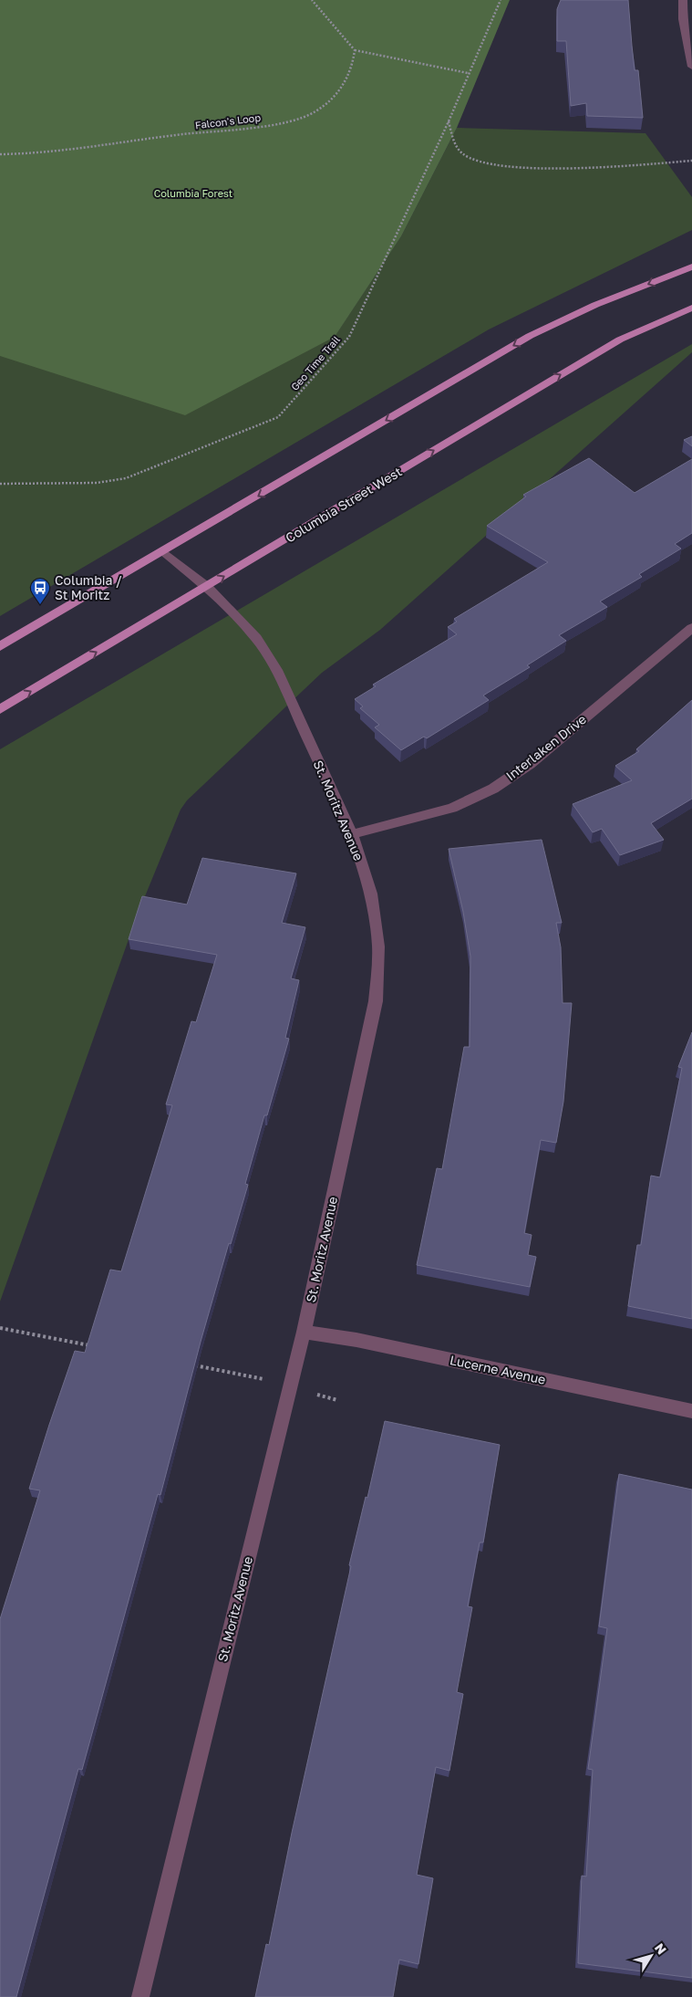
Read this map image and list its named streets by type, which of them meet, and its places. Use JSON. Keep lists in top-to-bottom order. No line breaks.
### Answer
{"streets":{"main road":["Columbia Street West"],"street":["Interlaken Drive","St. Moritz Avenue","Lucerne Avenue"],"path":["Falcon's Loop","Geo Time Trail"]},"crossings":[["Columbia Street West","St. Moritz Avenue"],["Interlaken Drive","St. Moritz Avenue"],["St. Moritz Avenue","Lucerne Avenue"]],"parks":["Columbia Forest"],"places":{"bus stop":["Columbia / St Moritz"]},"north":"top right"}
